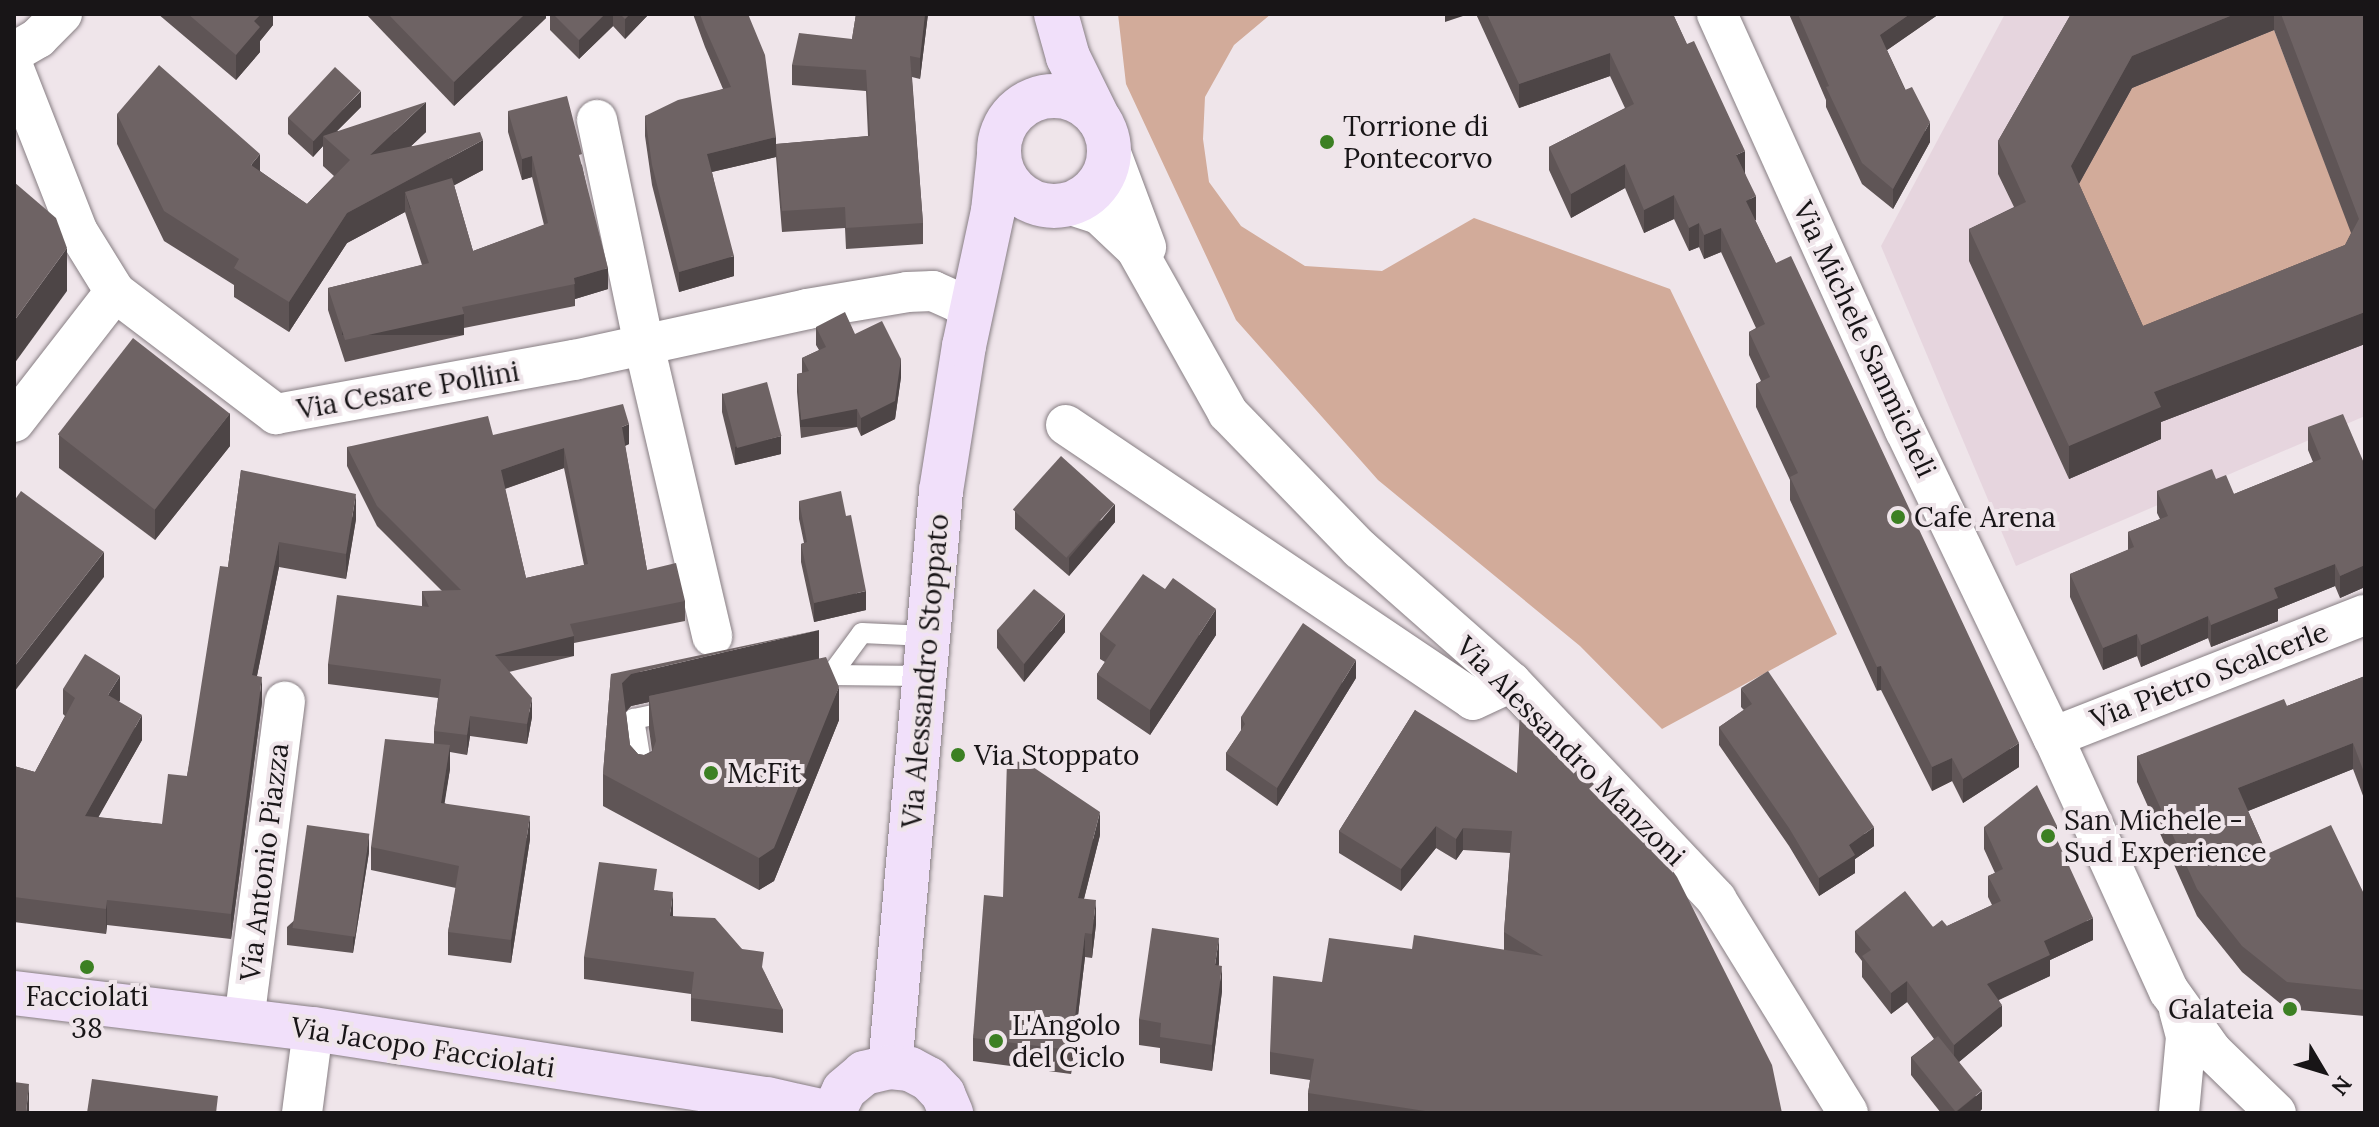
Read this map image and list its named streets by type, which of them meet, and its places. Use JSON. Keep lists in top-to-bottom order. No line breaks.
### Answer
{"streets":{"main road":["Via Alessandro Stoppato","Via Alessandro Manzoni","Via Jacopo Facciolati"],"street":["Via Michele Sanmicheli","Via Cesare Pollini","Via Pietro Scalcerle","Via Antonio Piazza"]},"crossings":[["Via Michele Sanmicheli","Via Pietro Scalcerle"],["Via Cesare Pollini","Via Alessandro Stoppato"],["Via Alessandro Stoppato","Via Alessandro Manzoni"],["Via Antonio Piazza","Via Jacopo Facciolati"]],"places":["Torrione di Pontecorvo","Cafe Arena","Via Stoppato","McFit","San Michele - Sud Experience","Facciolati 38","Galateia","L'Angolo del Ciclo"],"north":"bottom right"}
